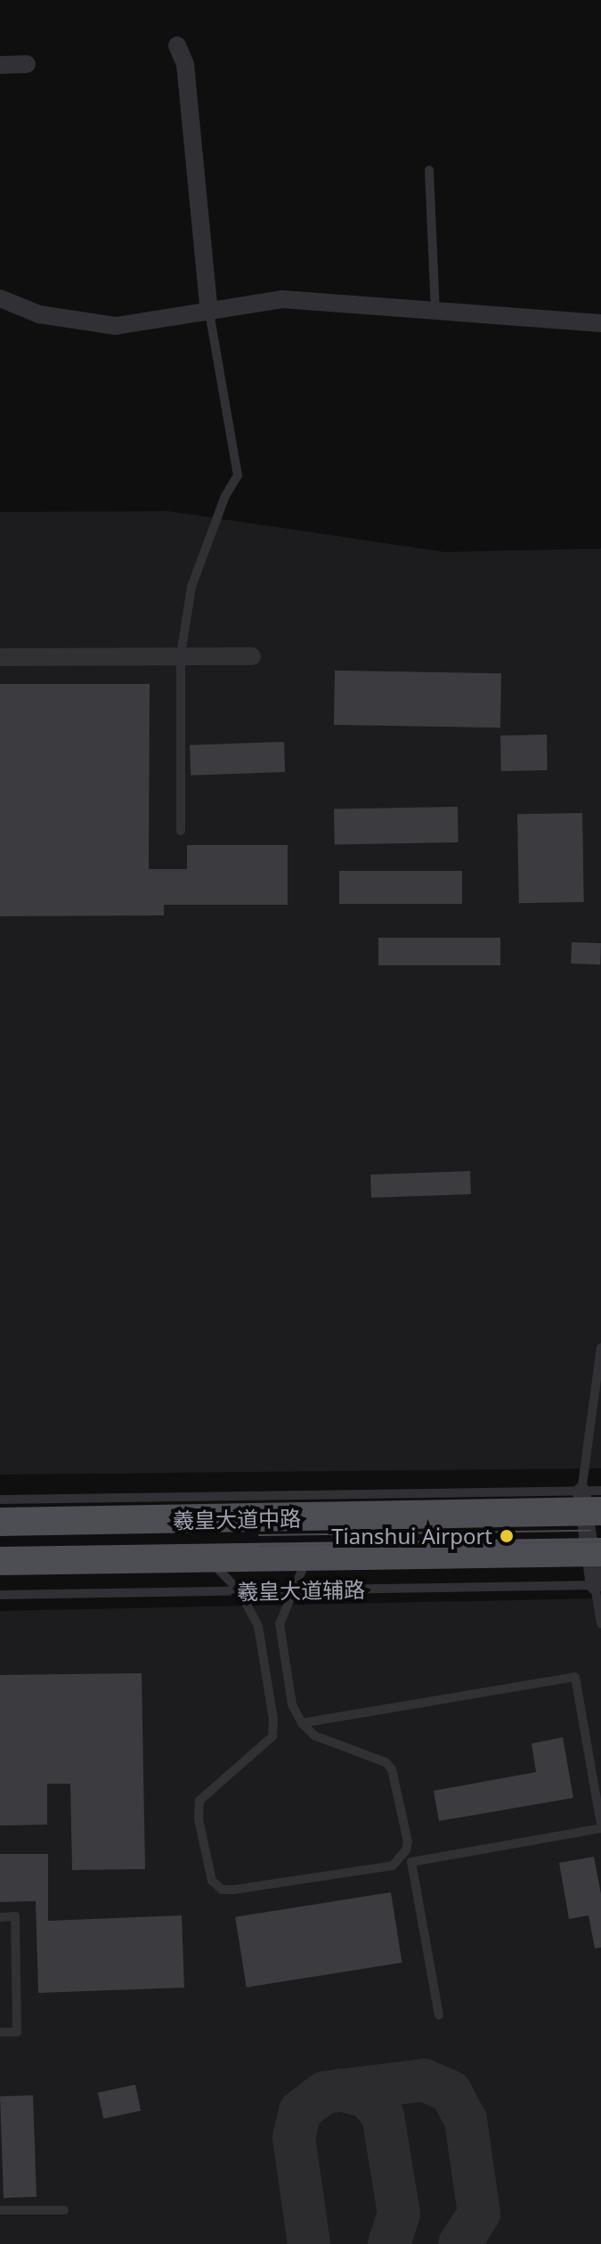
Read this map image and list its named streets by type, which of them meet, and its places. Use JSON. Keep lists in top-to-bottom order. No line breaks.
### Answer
{"streets":{"main road":["羲皇大道中路"],"lane":["羲皇大道辅路"]},"places":["Tianshui Airport"]}
